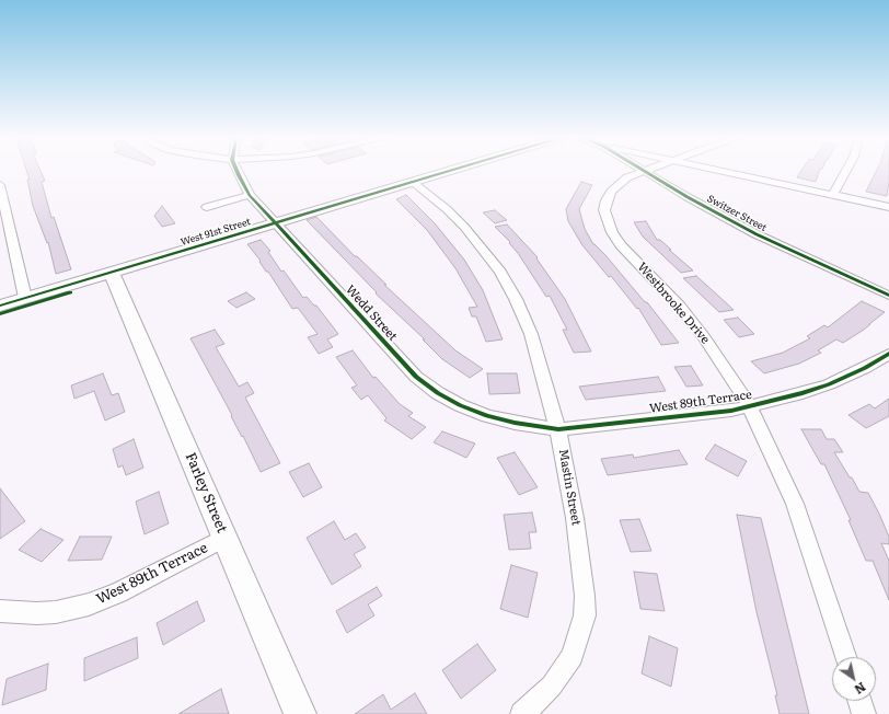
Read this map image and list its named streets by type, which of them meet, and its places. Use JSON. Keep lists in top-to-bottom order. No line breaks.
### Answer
{"streets":{"street":["Switzer Street","West 91st Street","Westbrooke Drive","Wedd Street","West 89th Terrace","Mastin Street","Farley Street"]},"crossings":[["Switzer Street","Westbrooke Drive"],["West 91st Street","Wedd Street"],["West 91st Street","Mastin Street"],["West 91st Street","Farley Street"],["Westbrooke Drive","West 89th Terrace"],["Wedd Street","West 89th Terrace"],["Wedd Street","Mastin Street"],["West 89th Terrace","Mastin Street"],["West 89th Terrace","Farley Street"]],"north":"bottom right"}
